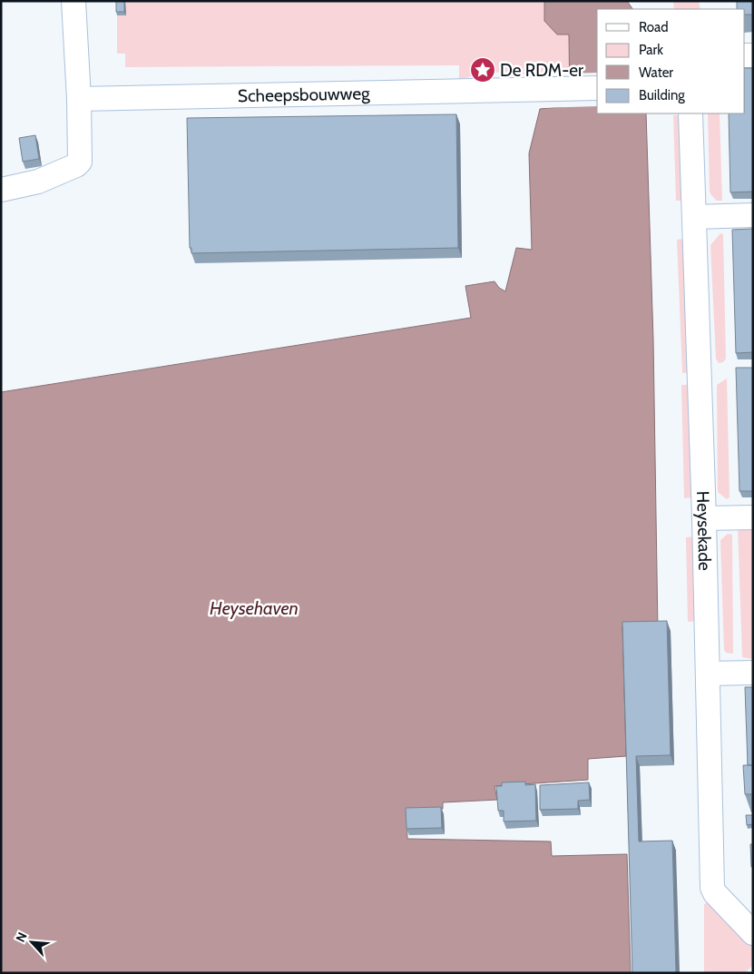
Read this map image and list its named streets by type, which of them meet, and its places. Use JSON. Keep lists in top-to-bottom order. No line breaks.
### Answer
{"streets":{"street":["Scheepsbouwweg","Heysekade"]},"water":["Heysehaven"],"places":{"place":["De RDM-er"]},"legend":["Road","Park","Water","Building"],"north":"top left"}
